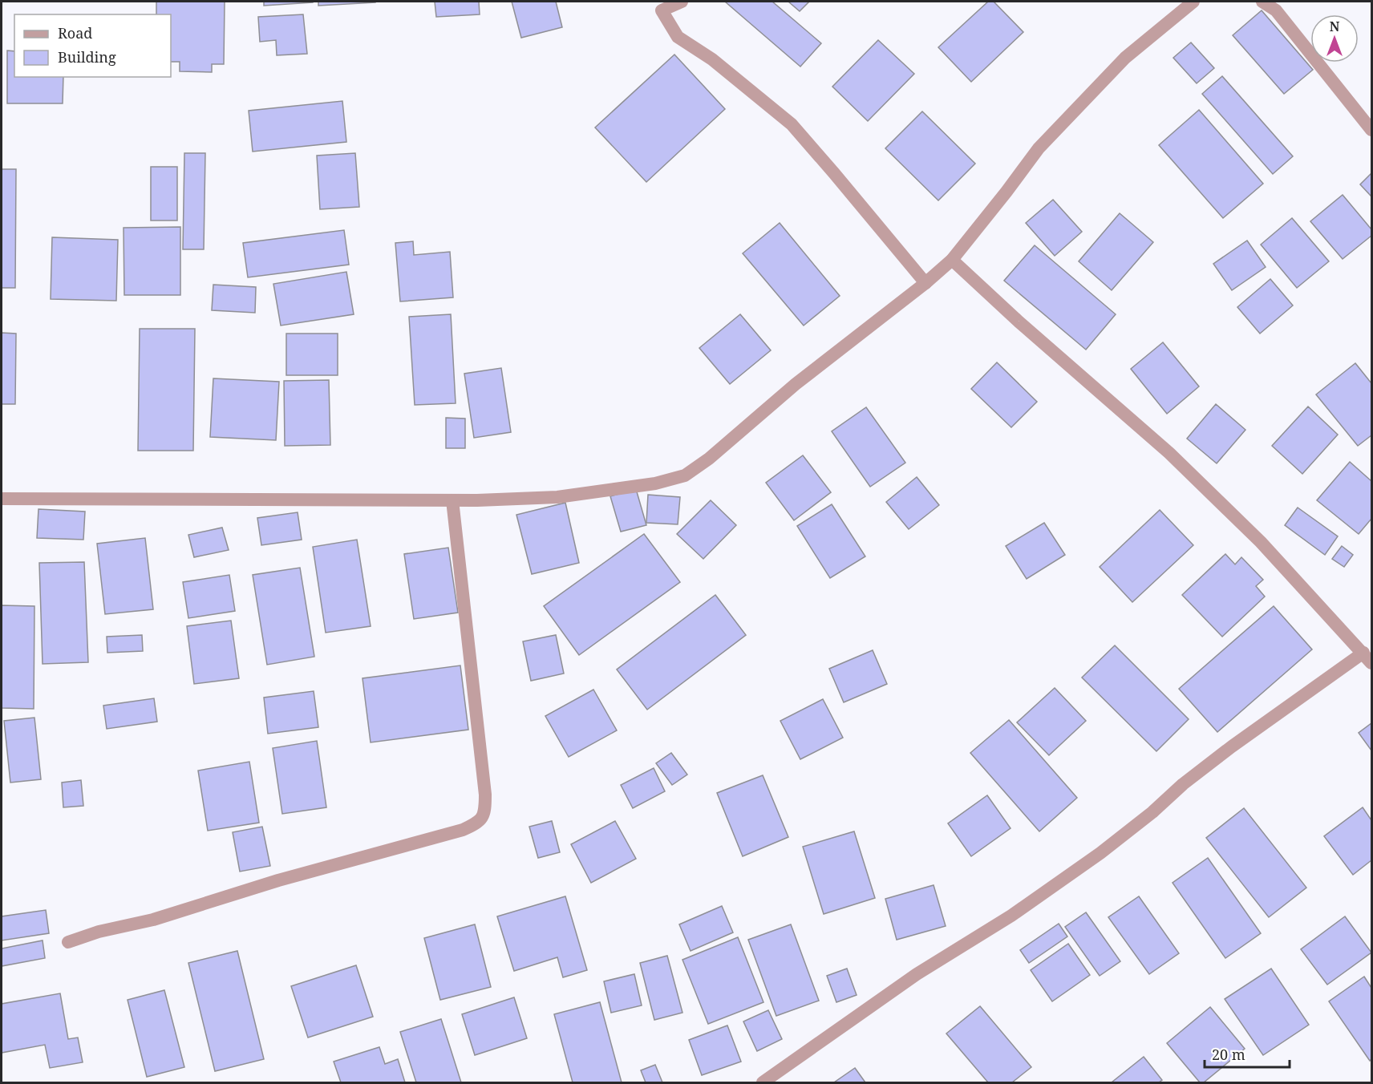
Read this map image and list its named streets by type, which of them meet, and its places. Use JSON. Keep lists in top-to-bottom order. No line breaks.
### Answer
{"legend":["Road","Building"],"scale_bar":"20 m","north":"top"}
